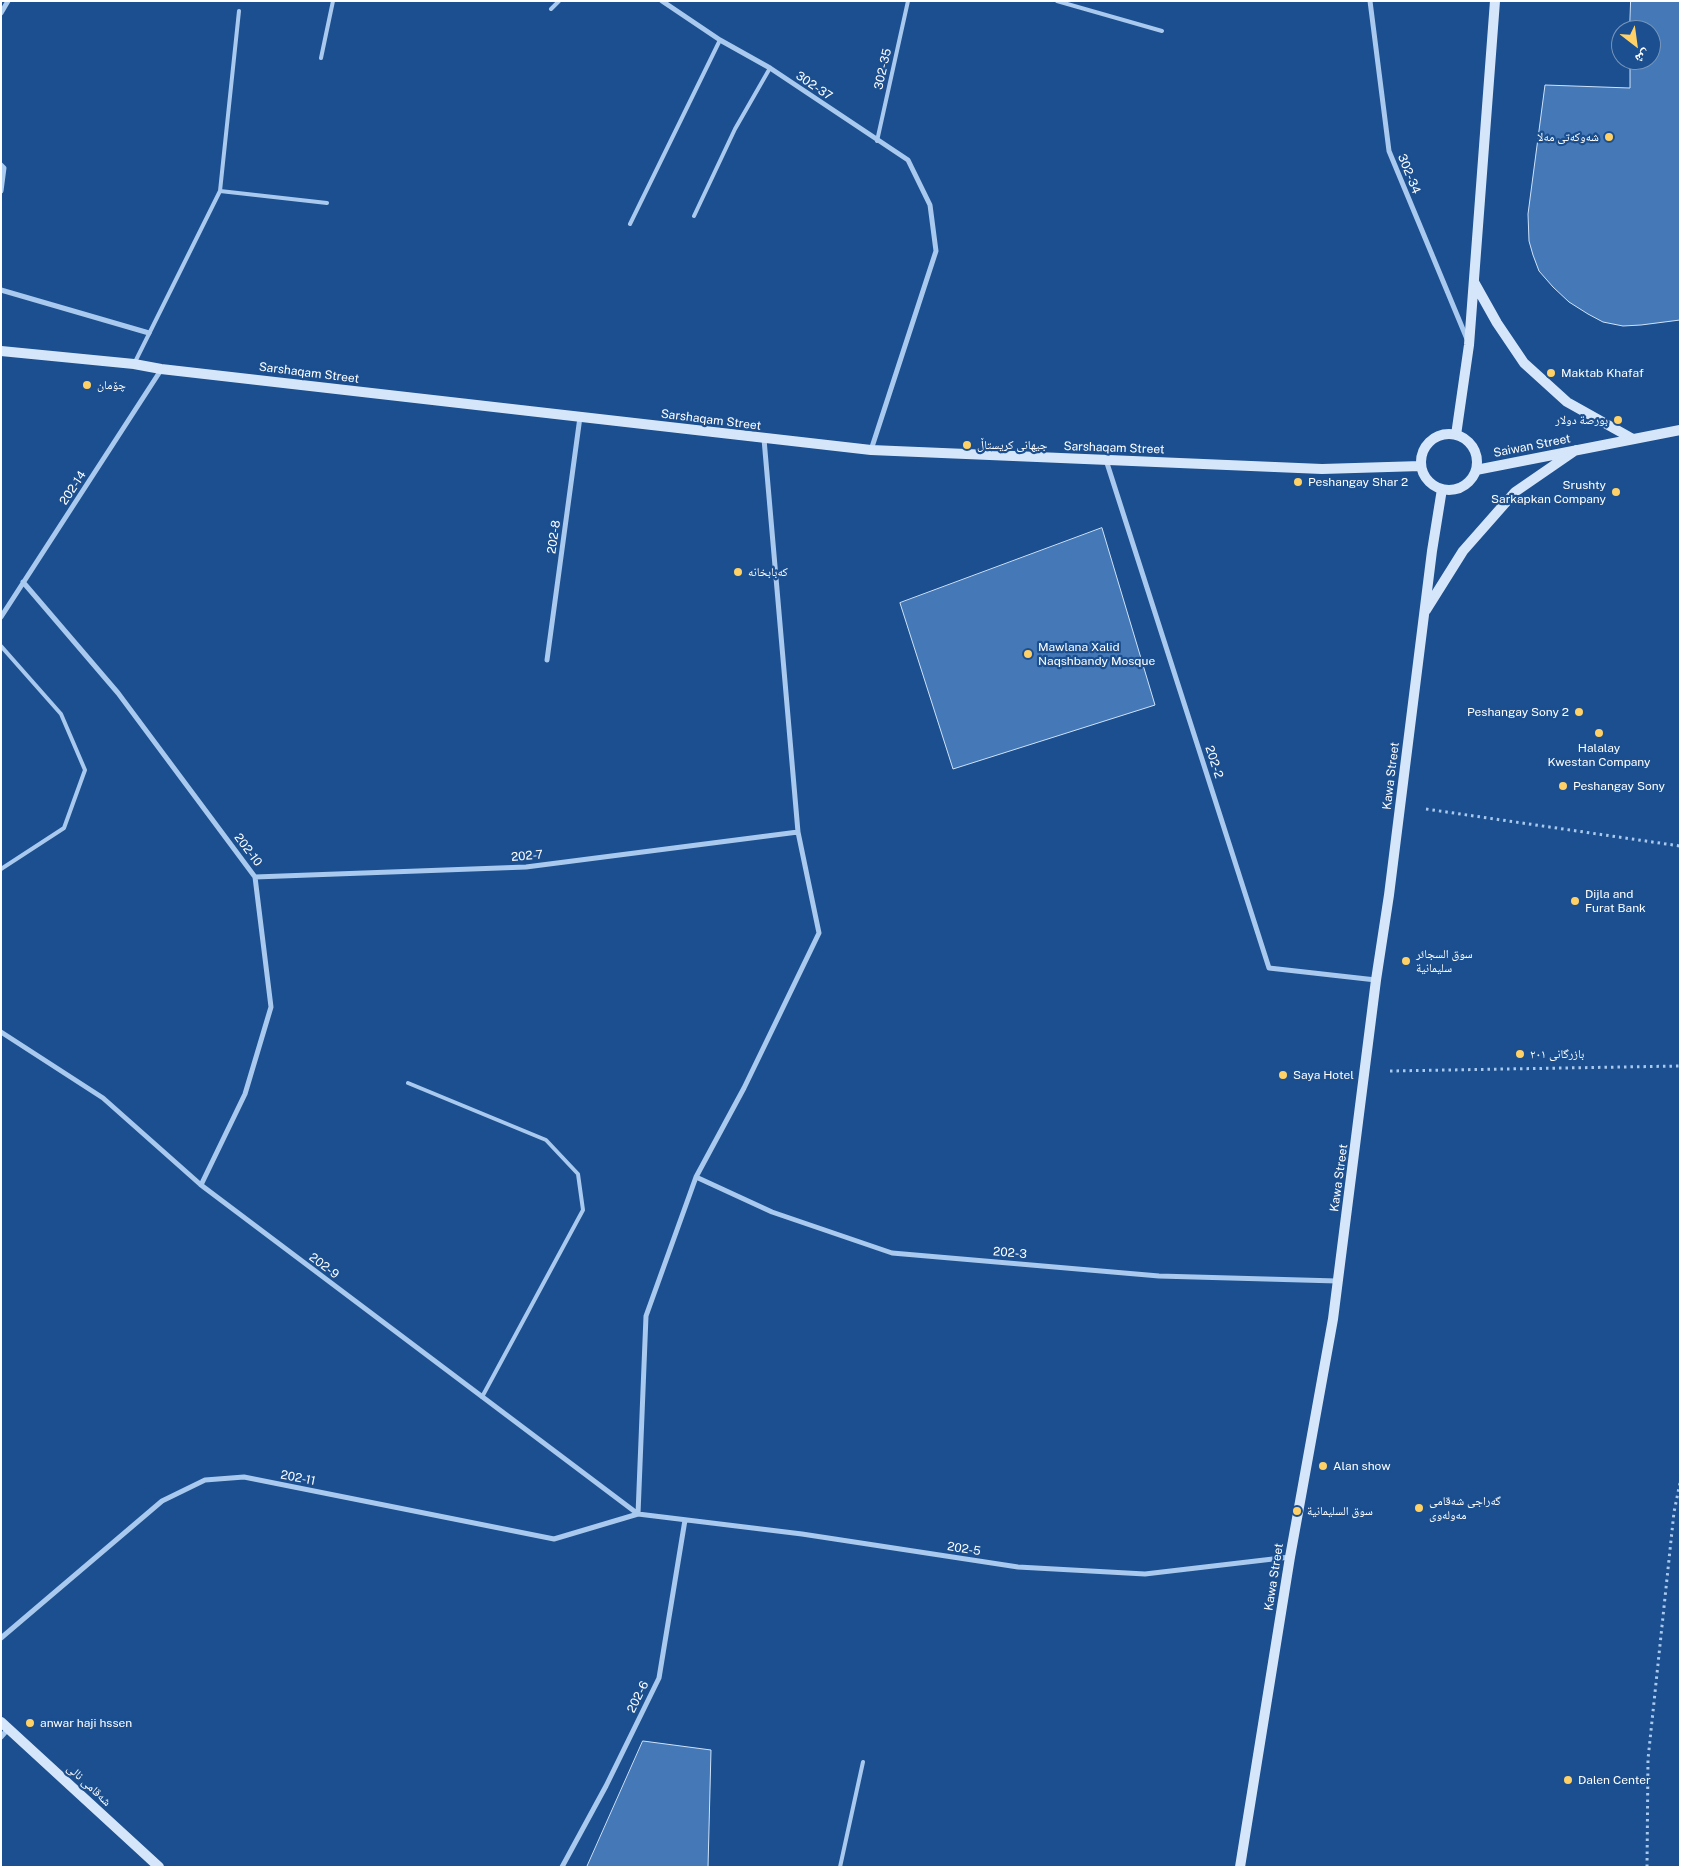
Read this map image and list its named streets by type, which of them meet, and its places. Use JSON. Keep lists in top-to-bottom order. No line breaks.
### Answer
{"streets":{"main road":["Sarshaqam Street","Saiwan Street","Kawa Street","شەقامی نالی"],"street":["302-37","302-34","202-14","202-8","202-2","202-10","202-7","202-3","202-9","202-11","202-5","202-6"],"lane":["302-35"]},"crossings":[["302-35","302-37"],["302-37","Sarshaqam Street"],["Sarshaqam Street","Saiwan Street"],["Sarshaqam Street","202-14"],["Sarshaqam Street","202-8"],["Sarshaqam Street","202-2"],["Sarshaqam Street","Kawa Street"],["Saiwan Street","Kawa Street"],["202-14","202-10"],["202-2","Kawa Street"],["Kawa Street","202-3"],["Kawa Street","202-5"],["202-10","202-7"],["202-10","202-9"],["202-9","202-11"],["202-9","202-5"],["202-11","202-5"],["202-5","202-6"]],"places":["شەوکەتی مەلا","Maktab Khafaf","چۆمان","بورصة دولار","جیهانی کریستاڵ","Peshangay Shar 2","Srushty Sarkapkan Company","کەبابخانە","Mawlana Xalid Naqshbandy Mosque","Peshangay Sony 2","Halalay Kwestan Company","Peshangay Sony","Dijla and Furat Bank","سوق السجائر سليمانية","بازرگانی ٢٠١","Saya Hotel","Alan show","گەراجی شەقامی مەولەوی","سوق السليمانية","anwar haji hssen","Dalen Center"],"north":"bottom right"}
